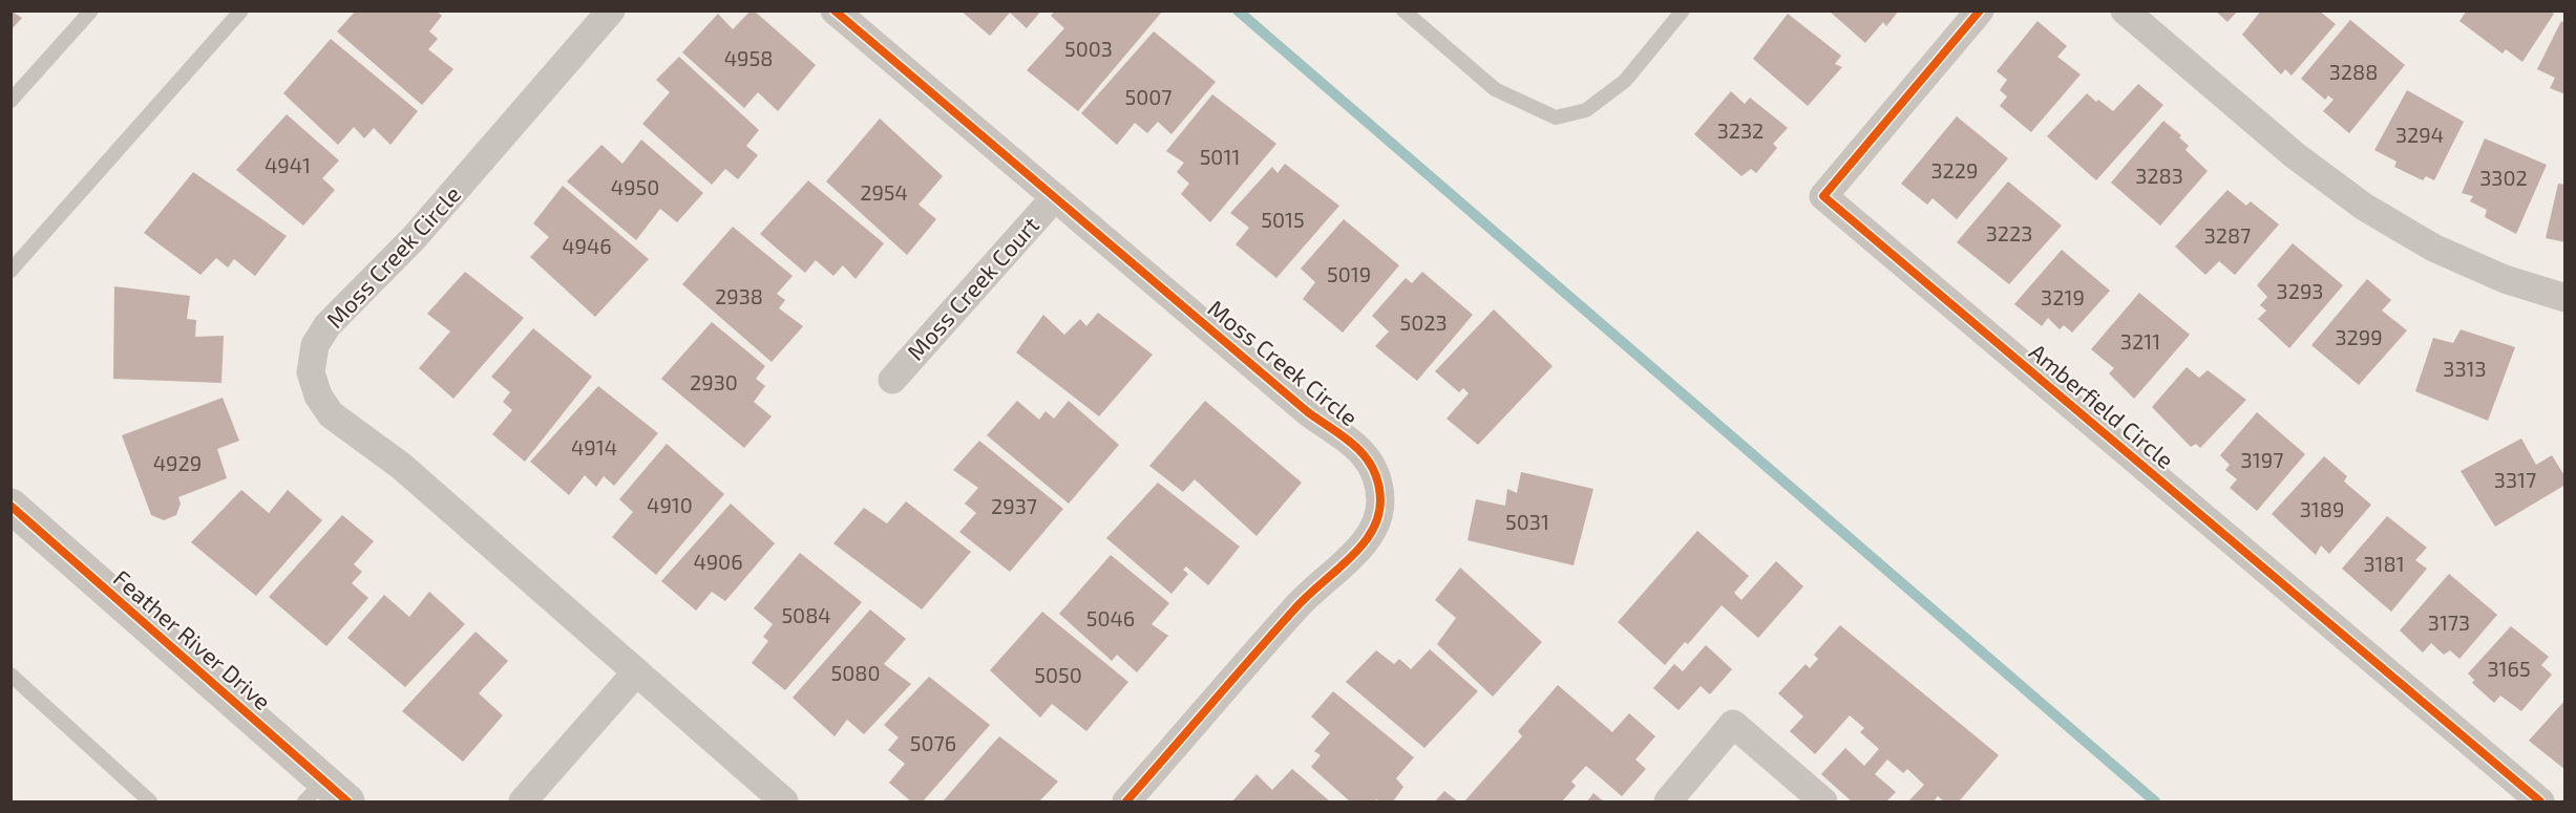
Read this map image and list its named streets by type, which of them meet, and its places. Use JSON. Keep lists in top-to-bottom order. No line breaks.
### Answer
{"streets":{"street":["Moss Creek Circle","Moss Creek Court","Amberfield Circle","Feather River Drive"]},"crossings":[["Moss Creek Circle","Moss Creek Court"]],"house_numbers":["5003","4958","3288","5007","3232","3294","5011","4941","3229","3283","3302","4950","2954","5015","3223","3287","4946","5019","3293","2938","3219","5023","3299","3211","3313","2930","4914","3197","4929","3317","4910","2937","3189","5031","4906","3181","5084","5046","3173","3165","5080","5050","5076"]}
